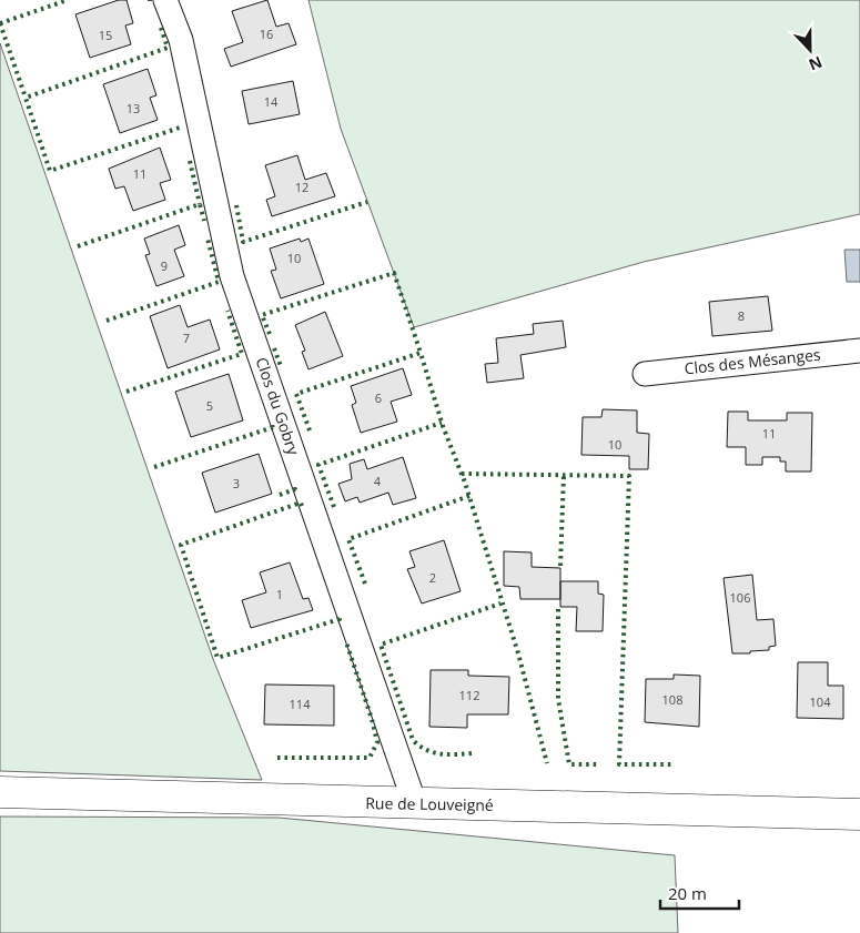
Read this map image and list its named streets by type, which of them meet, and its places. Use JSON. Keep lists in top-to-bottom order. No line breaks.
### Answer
{"streets":{"main road":["Rue de Louveigné"],"street":["Clos des Mésanges","Clos du Gobry"]},"crossings":[["Clos du Gobry","Rue de Louveigné"]],"house_numbers":["16","15","14","13","11","12","10","9","8","7","6","5","11","10","4","3","2","1","106","112","108","104","114"],"scale_bar":"20 m","north":"bottom"}
